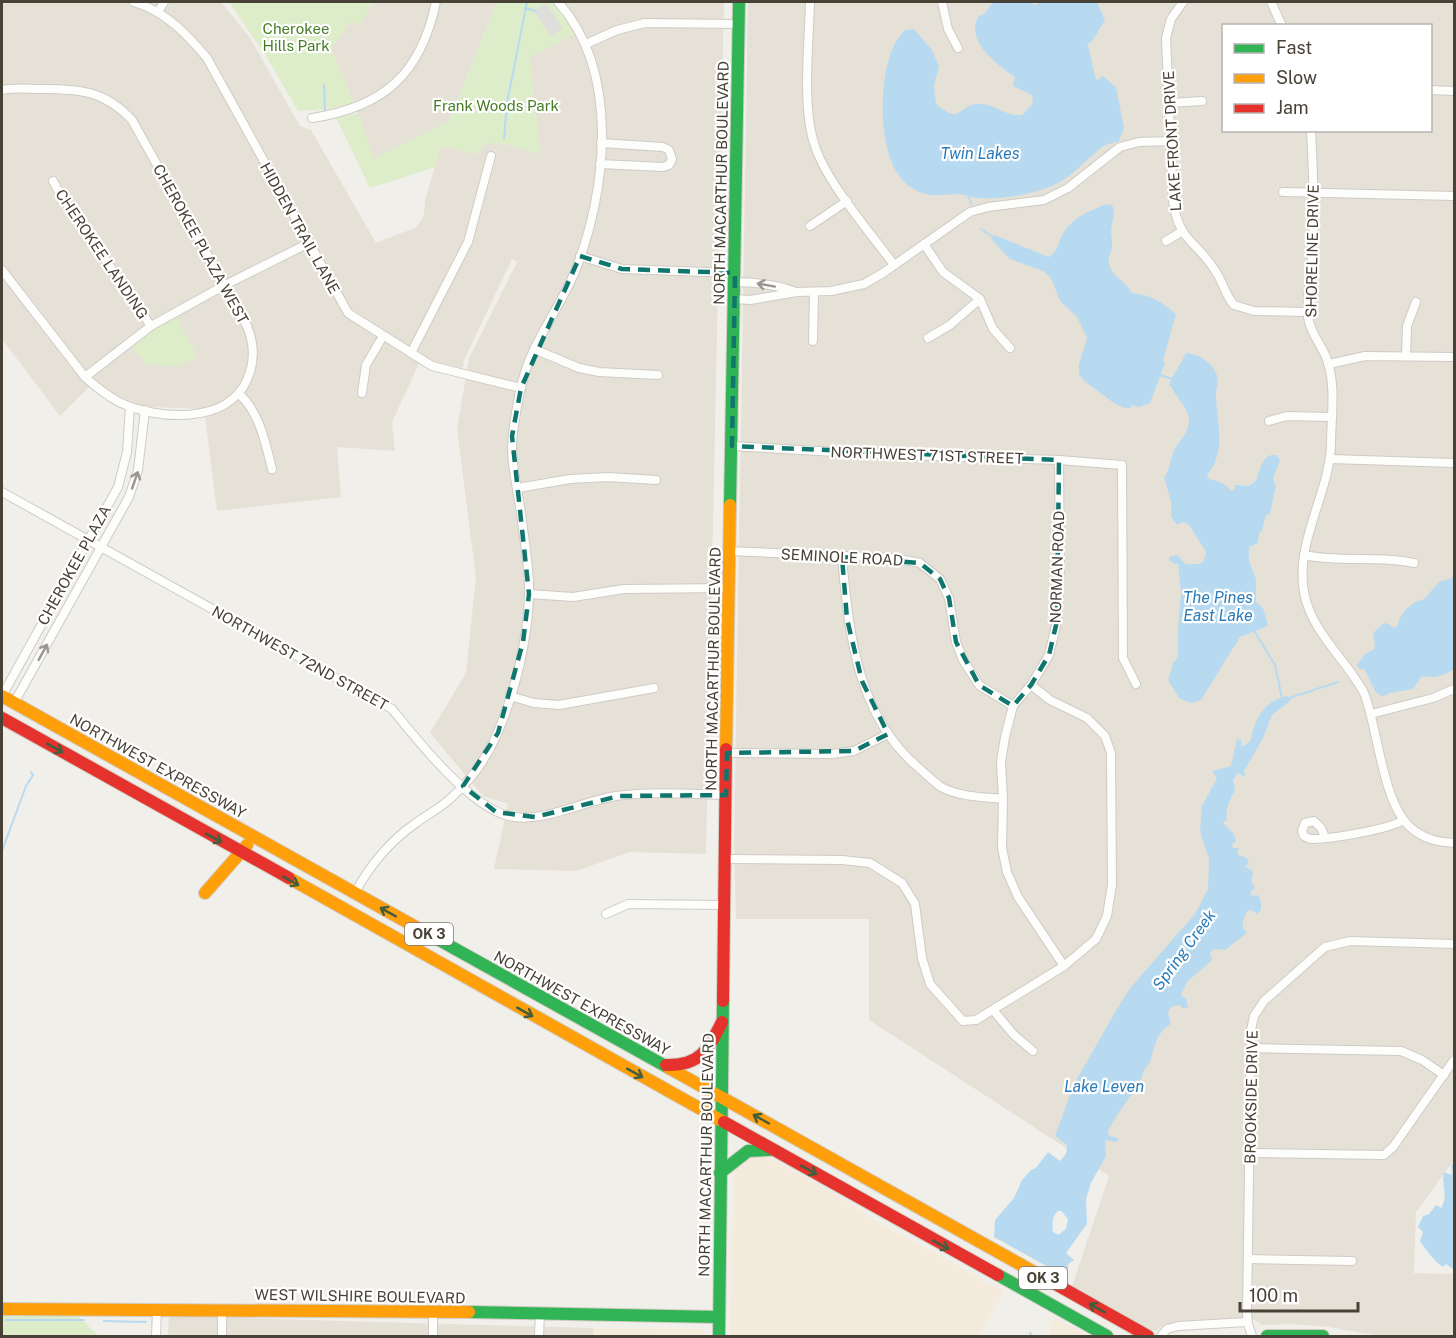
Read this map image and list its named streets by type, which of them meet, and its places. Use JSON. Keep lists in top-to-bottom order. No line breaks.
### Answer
{"streets":{"main road":["NORTH MACARTHUR BOULEVARD","CHEROKEE PLAZA","NORTHWEST EXPRESSWAY","OK 3","WEST WILSHIRE BOULEVARD"],"street":["LAKE FRONT DRIVE","HIDDEN TRAIL LANE","CHEROKEE PLAZA WEST","SHORELINE DRIVE","CHEROKEE LANDING","NORTHWEST 71ST STREET","SEMINOLE ROAD","NORMAN ROAD","NORTHWEST 72ND STREET","BROOKSIDE DRIVE"]},"crossings":[["LAKE FRONT DRIVE","SHORELINE DRIVE"],["NORTH MACARTHUR BOULEVARD","NORTHWEST 71ST STREET"],["NORTH MACARTHUR BOULEVARD","SEMINOLE ROAD"],["NORTH MACARTHUR BOULEVARD","NORTHWEST 72ND STREET"],["NORTH MACARTHUR BOULEVARD","NORTHWEST EXPRESSWAY"],["NORTH MACARTHUR BOULEVARD","OK 3"],["NORTH MACARTHUR BOULEVARD","WEST WILSHIRE BOULEVARD"],["NORTHWEST 71ST STREET","NORMAN ROAD"],["SEMINOLE ROAD","NORMAN ROAD"],["CHEROKEE PLAZA","NORTHWEST 72ND STREET"],["CHEROKEE PLAZA","NORTHWEST EXPRESSWAY"],["CHEROKEE PLAZA","OK 3"]],"water":["Twin Lakes","The Pines East Lake","Spring Creek","Lake Leven"],"parks":["Cherokee Hills Park","Frank Woods Park"],"legend":["Fast","Slow","Jam"],"scale_bar":"100 m"}
